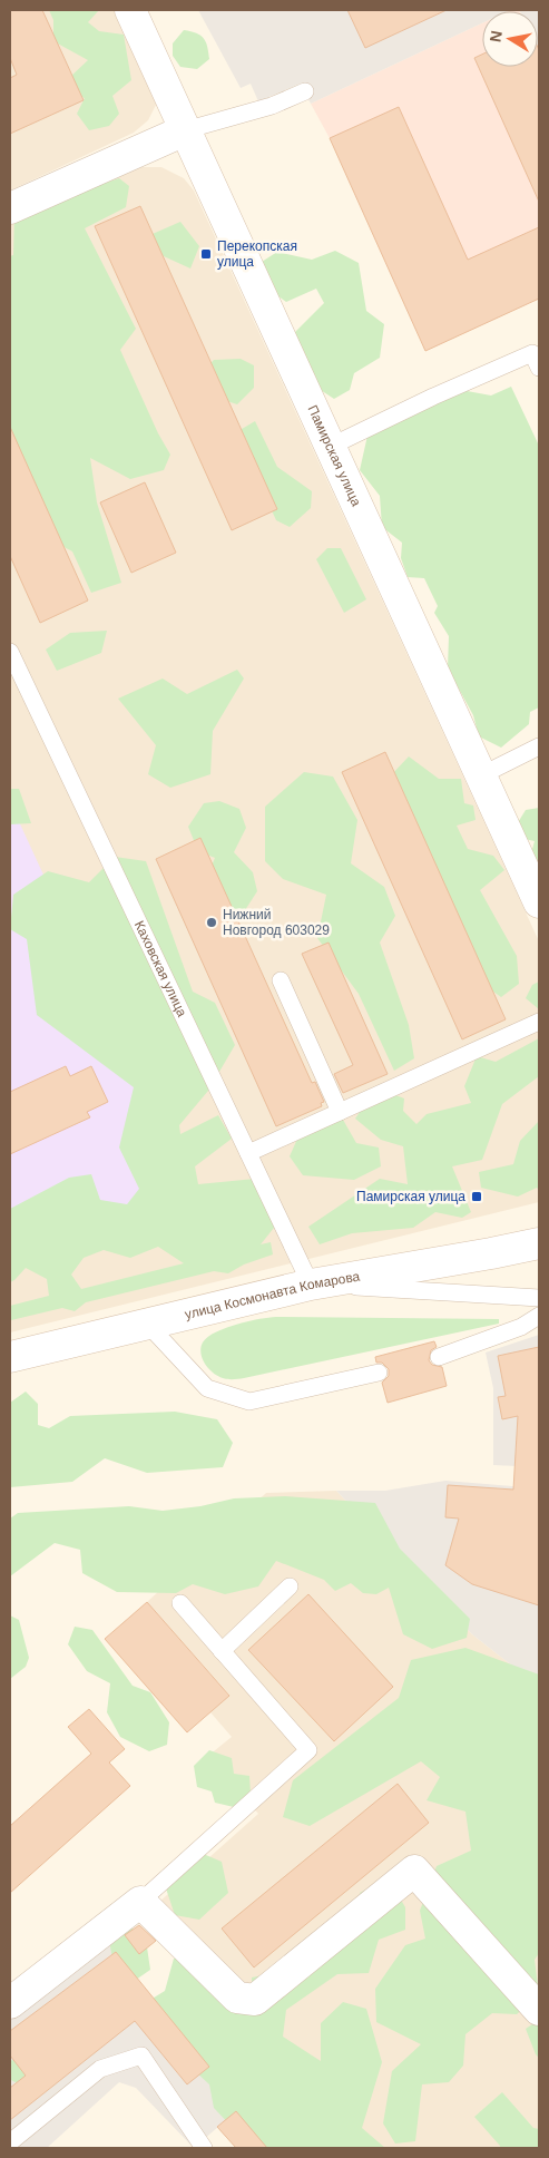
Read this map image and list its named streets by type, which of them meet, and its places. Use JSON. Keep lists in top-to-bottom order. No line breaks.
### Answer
{"streets":{"street":["Памирская улица","улица Космонавта Комарова"],"lane":["Каховская улица"]},"crossings":[["Каховская улица","улица Космонавта Комарова"]],"places":{"transit":["Перекопская улица","Памирская улица"],"other":["Нижний Новгород 603029"]},"north":"left"}
